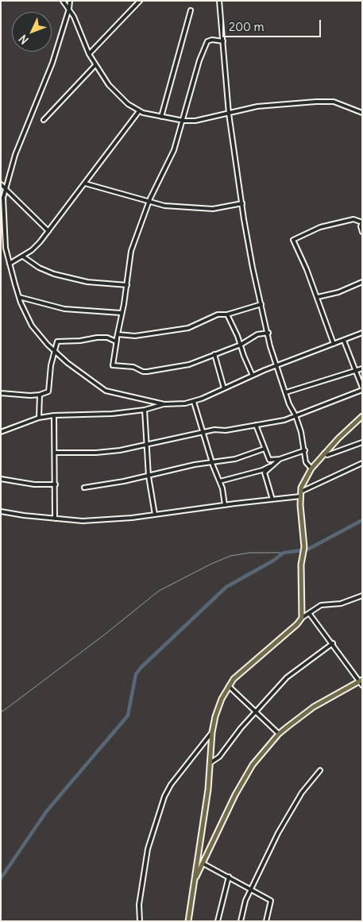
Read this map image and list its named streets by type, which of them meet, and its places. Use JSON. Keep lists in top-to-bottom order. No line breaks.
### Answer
{"scale_bar":"200 m","north":"bottom left"}
